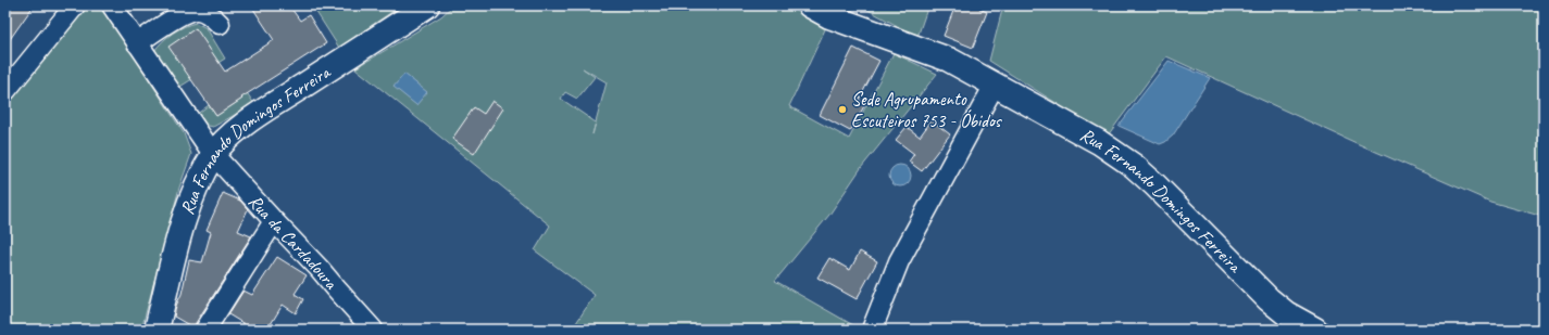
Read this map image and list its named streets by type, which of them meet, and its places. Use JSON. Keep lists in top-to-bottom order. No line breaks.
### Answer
{"streets":{"street":["Rua Fernando Domingos Ferreira","Rua da Cardadoura"]},"crossings":[["Rua Fernando Domingos Ferreira","Rua da Cardadoura"]],"places":["Sede Agrupamento Escuteiros 753 - Óbidos"]}
